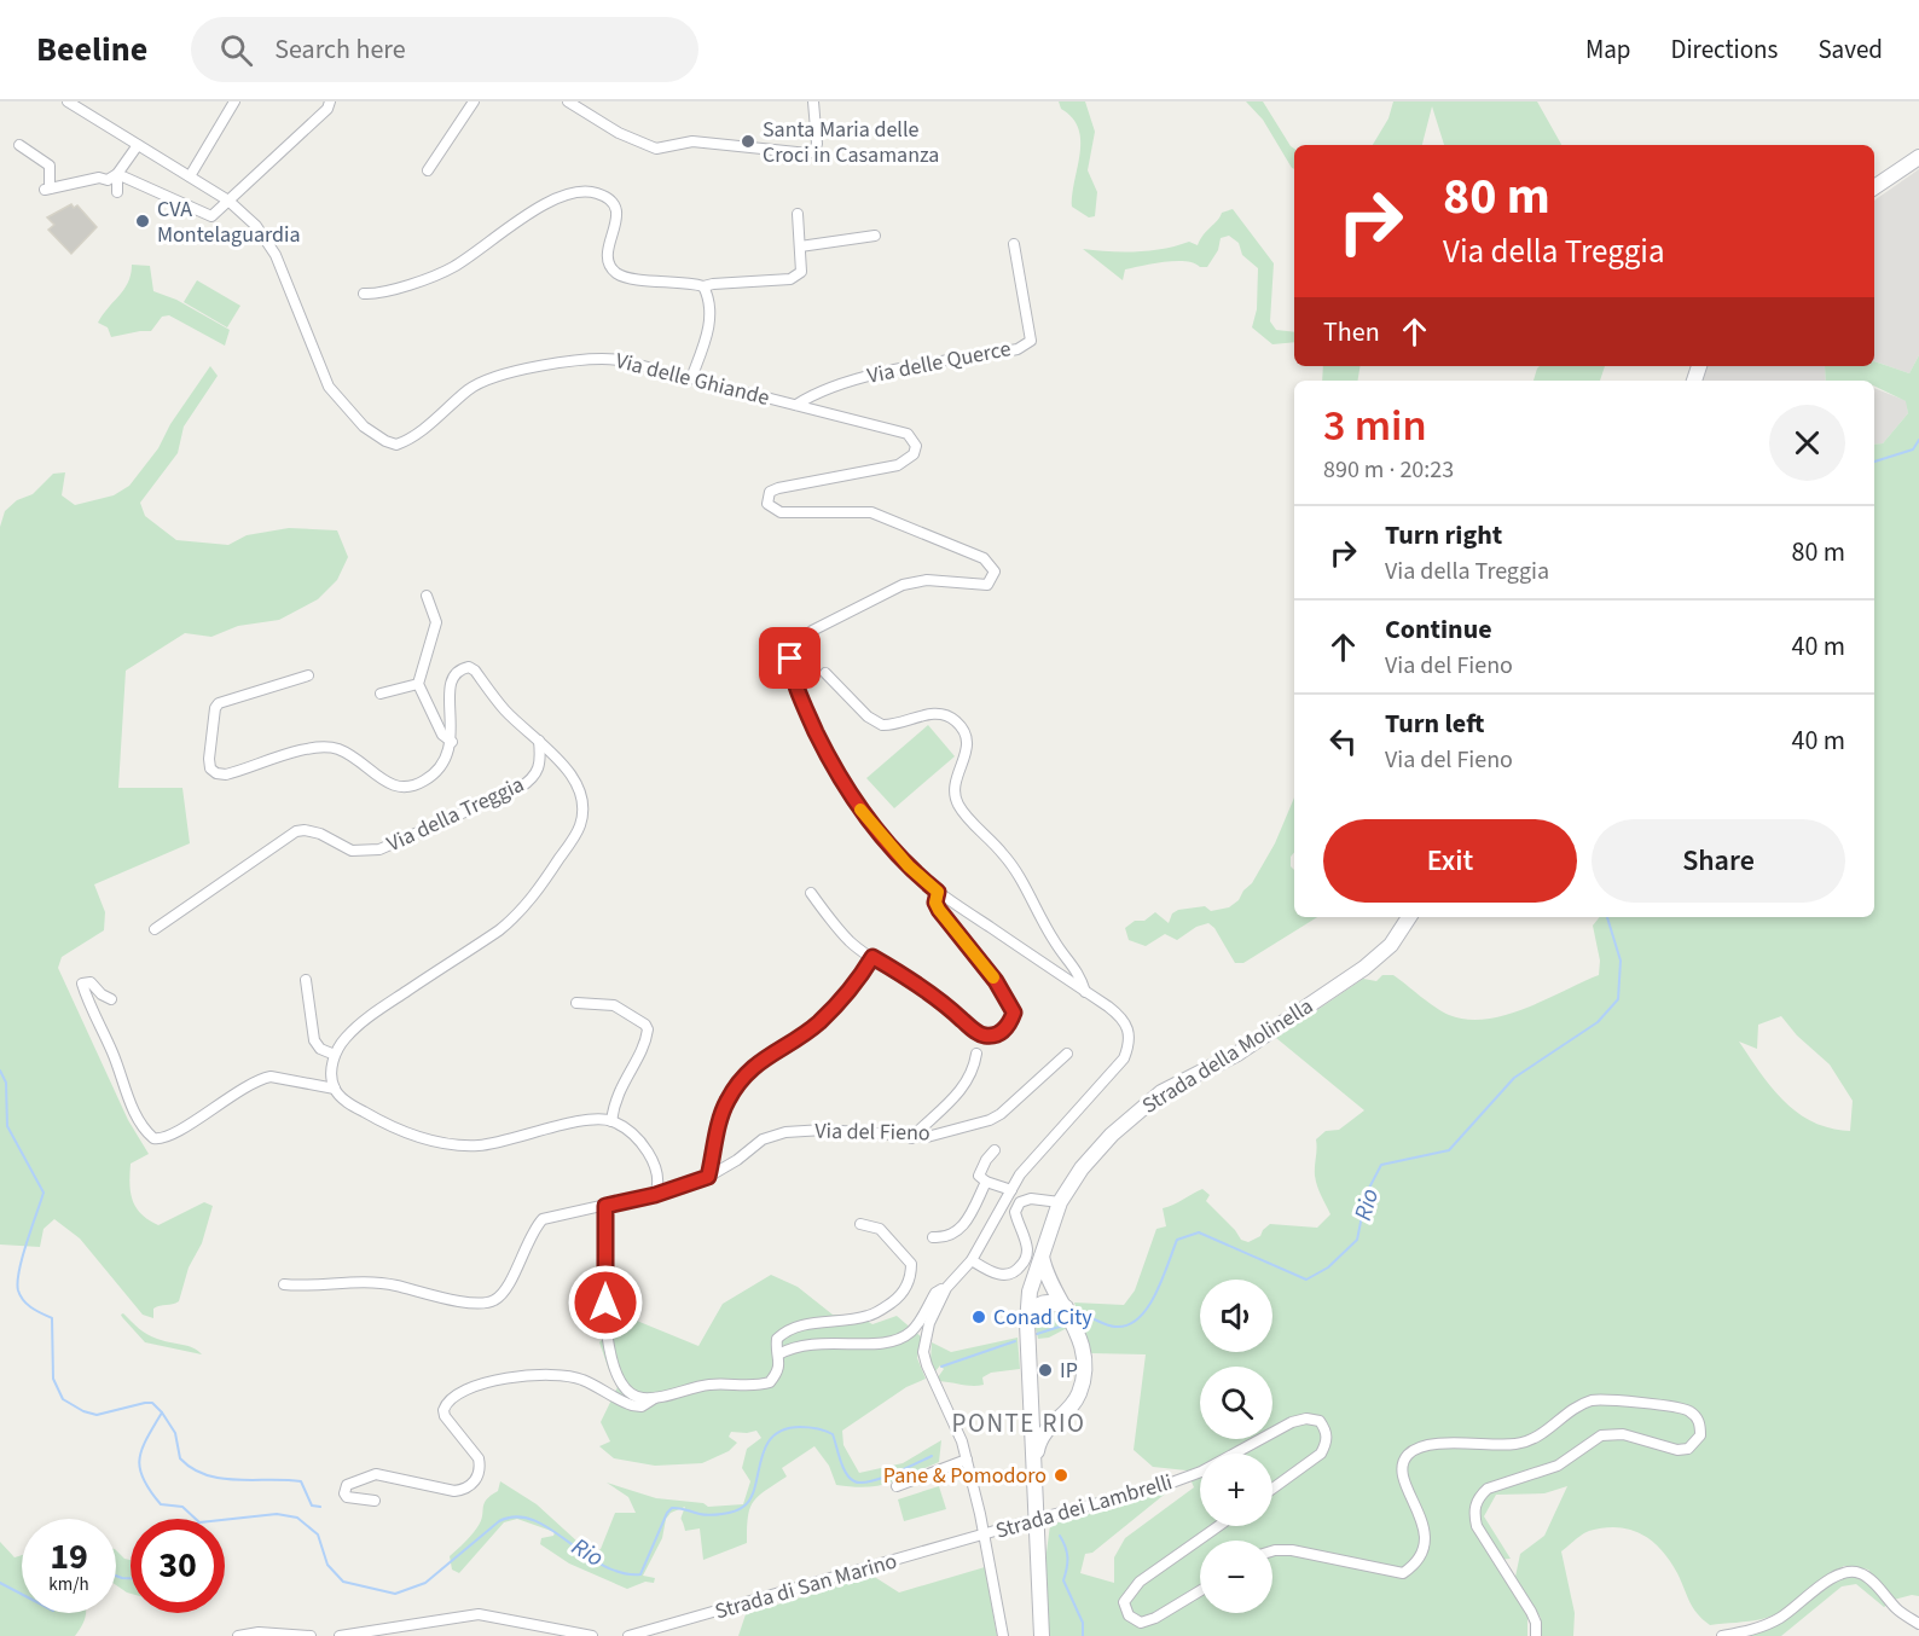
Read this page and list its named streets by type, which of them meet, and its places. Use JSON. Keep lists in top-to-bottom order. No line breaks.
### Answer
{"streets":{"main road":["Strada della Molinella"],"street":["Via delle Querce","Via delle Ghiande","Via della Treggia","Via del Fieno","Strada dei Lambrelli","Strada di San Marino"]},"crossings":[["Via delle Querce","Via delle Ghiande"],["Strada dei Lambrelli","Strada di San Marino"]],"districts":["PONTE RIO"],"water":["Rio"],"places":["Santa Maria delle Croci in Casamanza","CVA Montelaguardia","Conad City","IP","Pane & Pomodoro"],"page":{"header":"Beeline","search":"Search here","nav":["Map","Directions","Saved"],"turn":["80 m","Via della Treggia"],"then":"Then","heading":["3 min","890 m · 20:23"],"list":[{"name":"Turn right","note":"Via della Treggia","value":"80 m"},{"name":"Continue","note":"Via del Fieno","value":"40 m"},{"name":"Turn left","note":"Via del Fieno","value":"40 m"}],"buttons":["Exit","Share"],"map_buttons":["+","−"],"speed":"19 km/h","limit":"30"}}
